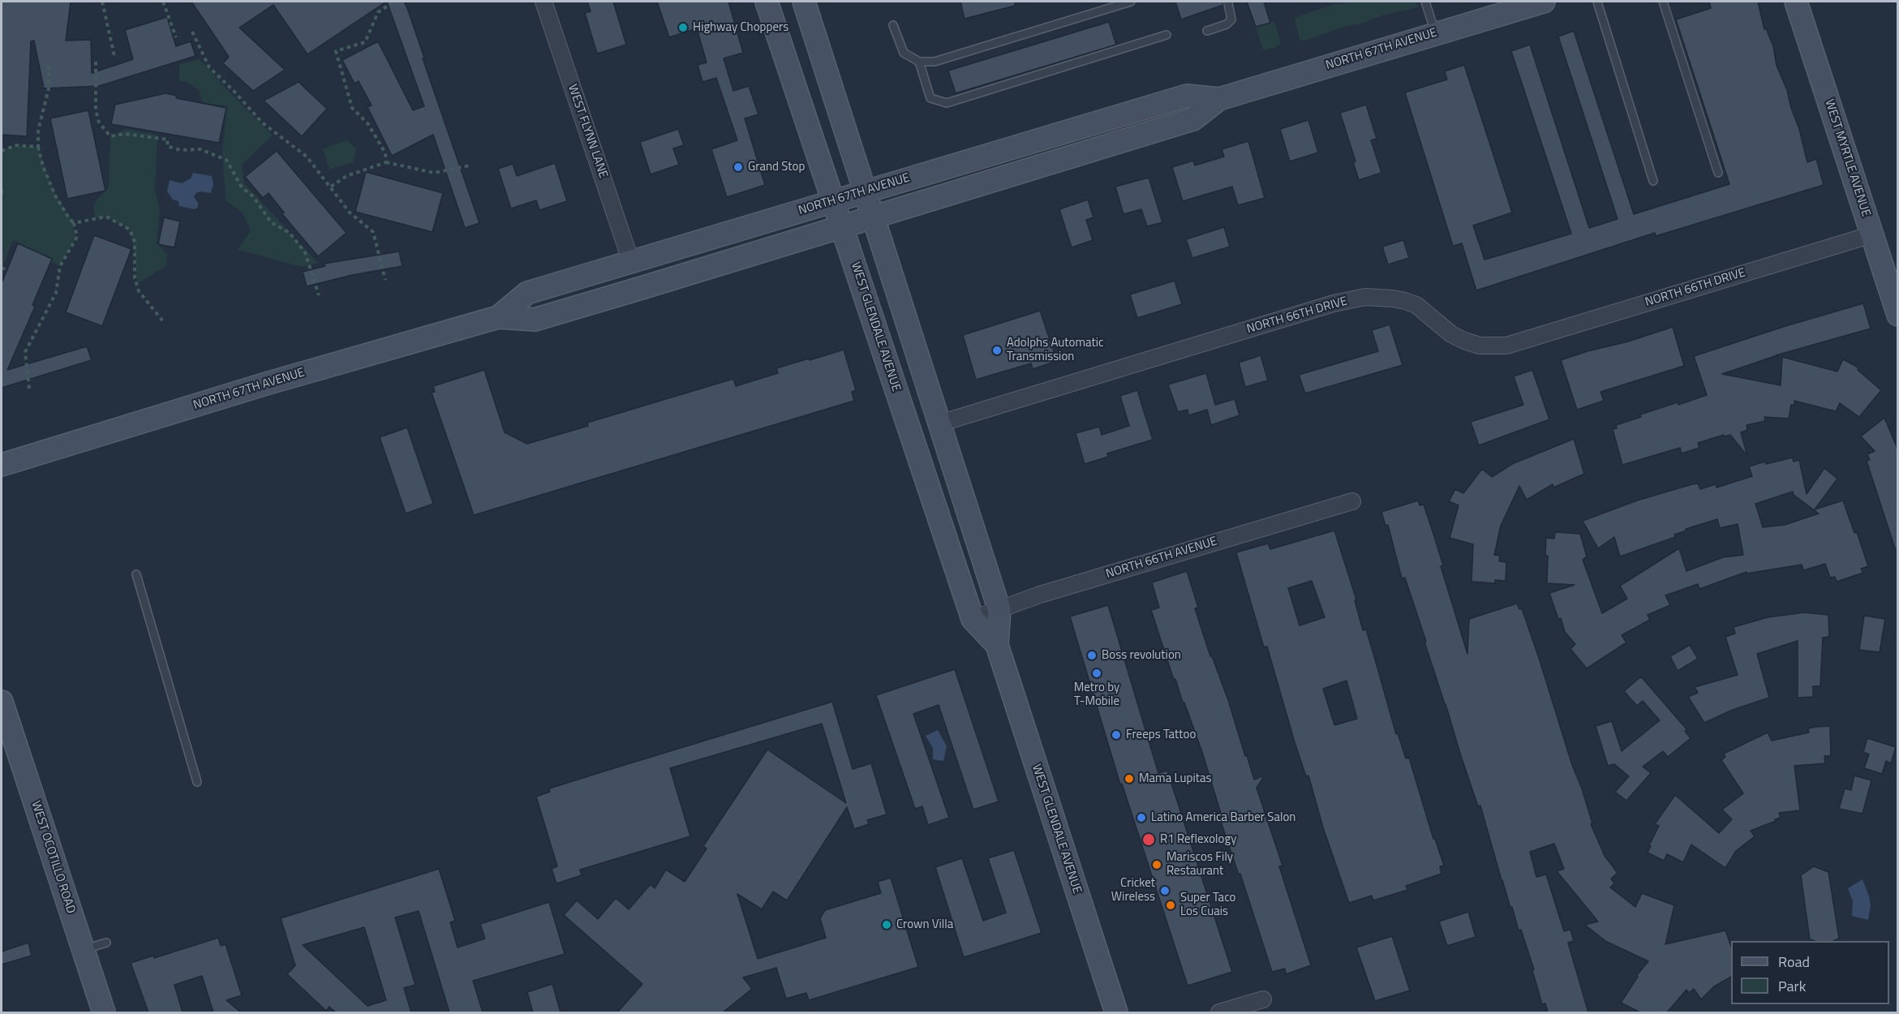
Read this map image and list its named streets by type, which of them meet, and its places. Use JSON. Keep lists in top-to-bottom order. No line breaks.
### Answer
{"streets":{"main road":["NORTH 67TH AVENUE","WEST MYRTLE AVENUE","WEST GLENDALE AVENUE","WEST OCOTILLO ROAD"],"street":["WEST FLYNN LANE","NORTH 66TH DRIVE","NORTH 66TH AVENUE"]},"crossings":[["NORTH 67TH AVENUE","WEST FLYNN LANE"],["NORTH 67TH AVENUE","WEST GLENDALE AVENUE"],["WEST MYRTLE AVENUE","NORTH 66TH DRIVE"],["NORTH 66TH DRIVE","WEST GLENDALE AVENUE"],["WEST GLENDALE AVENUE","NORTH 66TH AVENUE"]],"places":["Highway Choppers","Grand Stop","Adolphs Automatic Transmission","Boss revolution","Metro by T-Mobile","Freeps Tattoo","Mama Lupitas","Latino America Barber Salon","R1 Reflexology","Mariscos Fily Restaurant","Cricket Wireless","Super Taco Los Cuais","Crown Villa"],"legend":["Road","Park"]}
